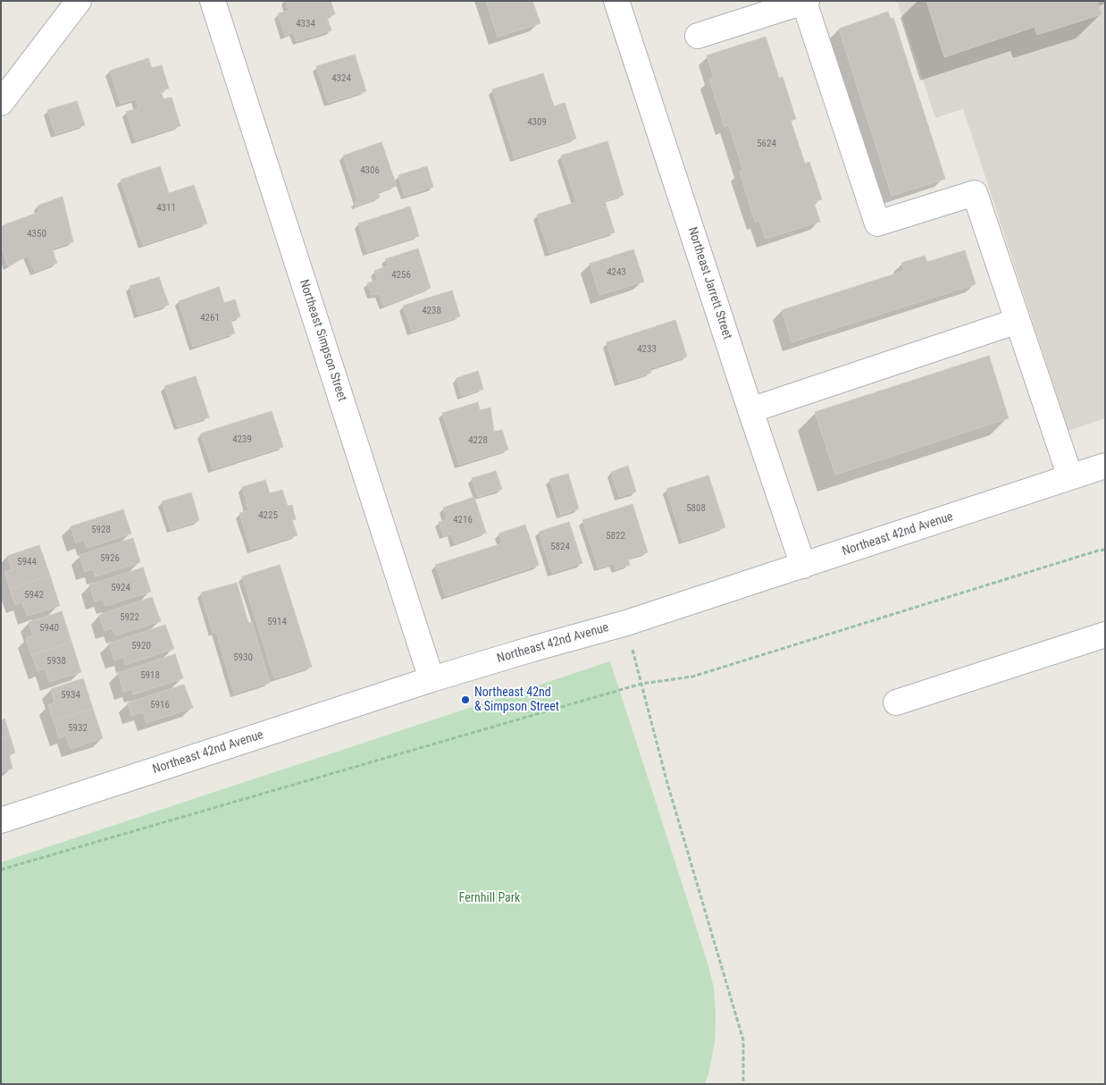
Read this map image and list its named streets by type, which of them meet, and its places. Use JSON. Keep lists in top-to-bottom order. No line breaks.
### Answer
{"streets":{"street":["Northeast Jarrett Street","Northeast Simpson Street","Northeast 42nd Avenue"]},"crossings":[["Northeast Jarrett Street","Northeast 42nd Avenue"],["Northeast Simpson Street","Northeast 42nd Avenue"]],"parks":["Fernhill Park"],"places":["Northeast 42nd & Simpson Street"],"house_numbers":["4334","4324","4309","5624","4306","4311","4350","4243","4256","4238","4261","4233","4239","4228","5808","4225","4216","5928","5822","5824","5926","5944","5924","5942","5922","5914","5940","5920","5930","5938","5918","5934","5916","5932"]}
